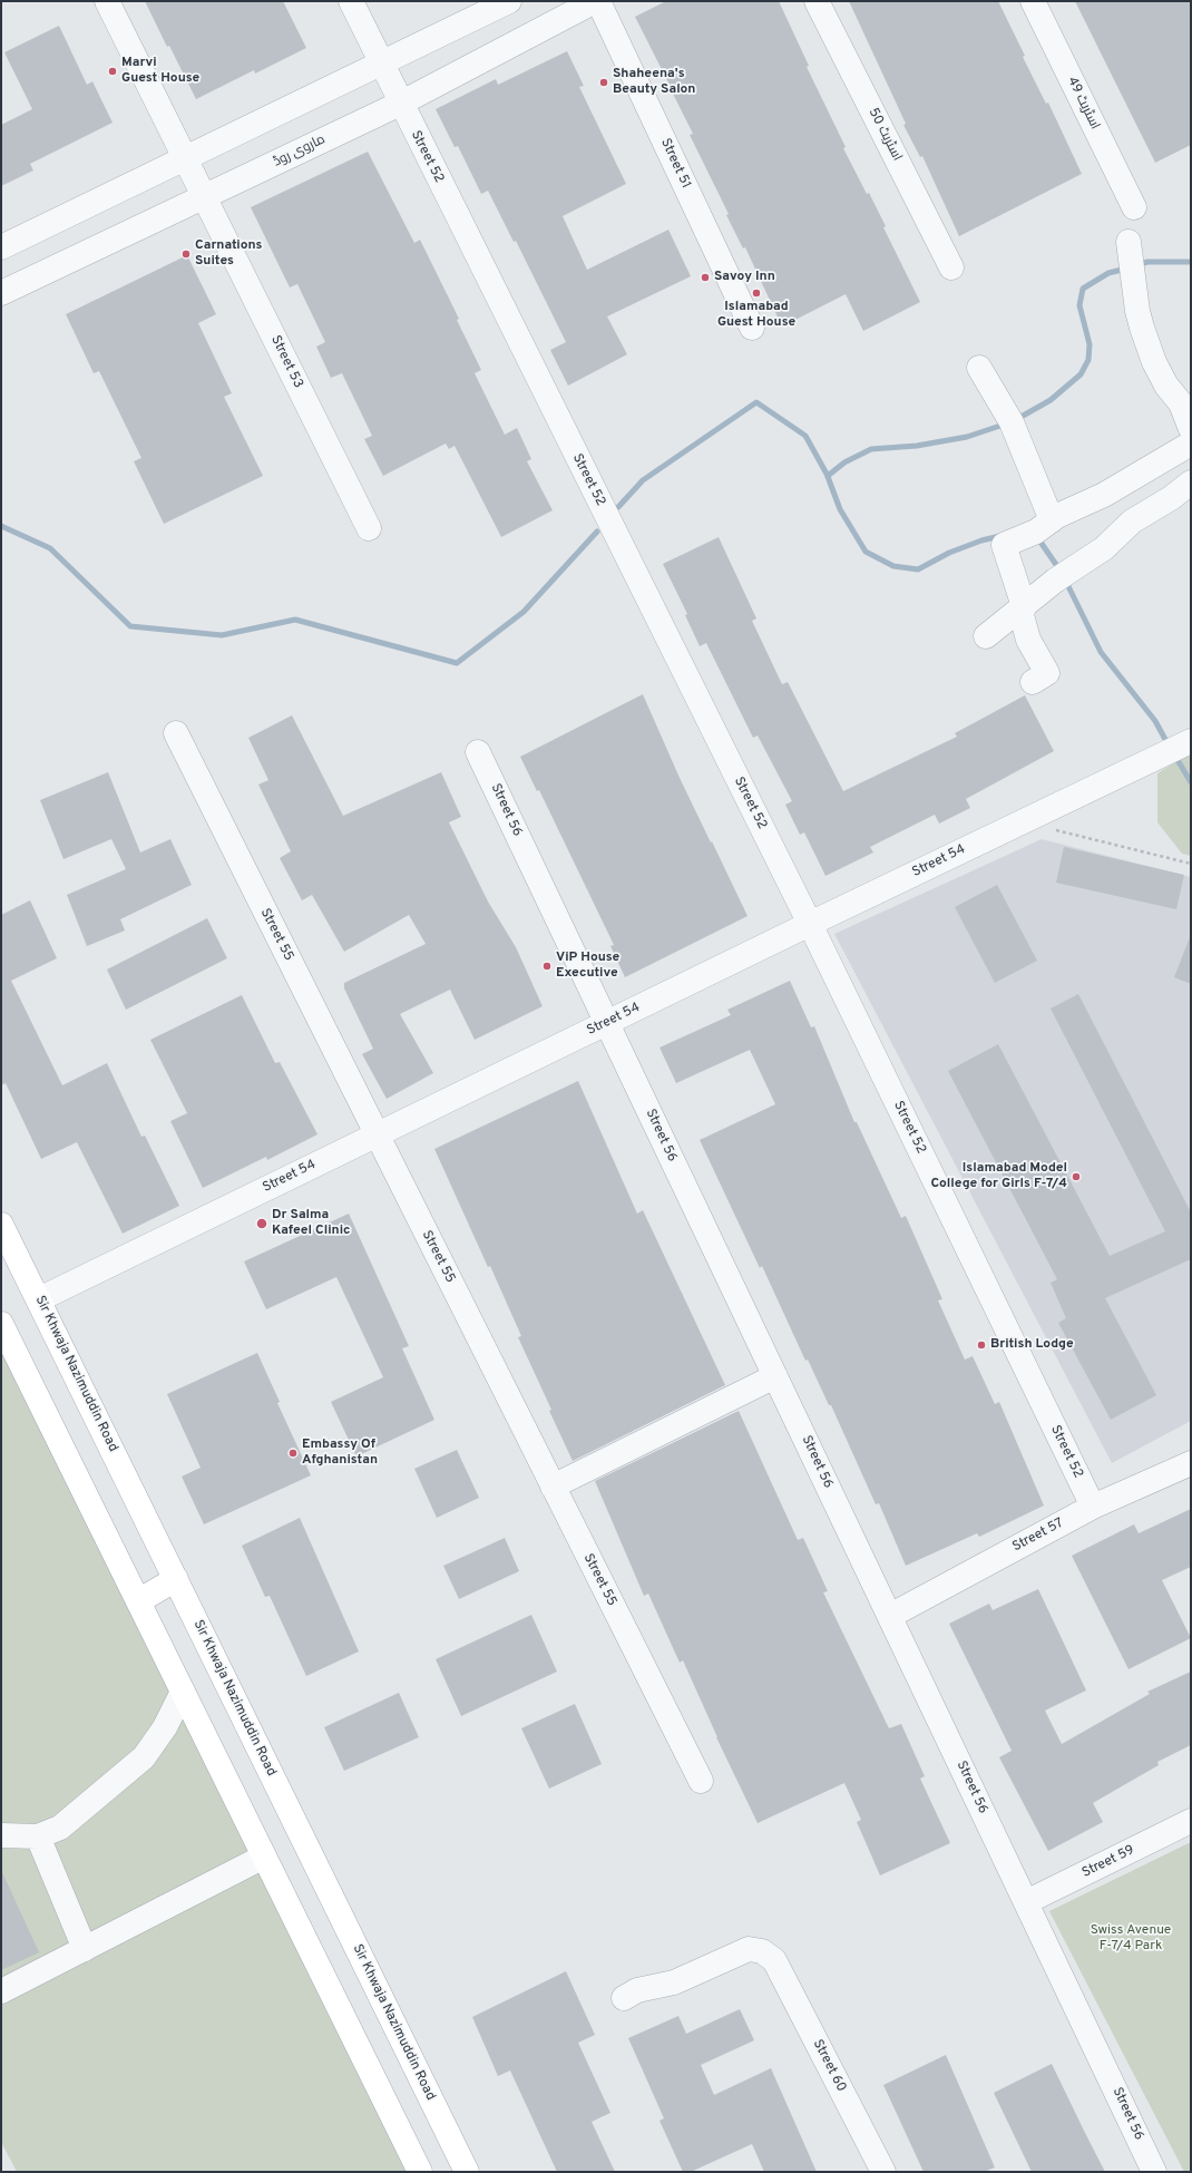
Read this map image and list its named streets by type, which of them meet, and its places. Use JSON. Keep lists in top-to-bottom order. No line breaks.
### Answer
{"streets":{"main road":["Sir Khwaja Nazimuddin Road"],"street":["اسٹریٹ 49","اسٹریٹ 50","ماروی روڈ","Street 52","Street 51","Street 53","Street 56","Street 54","Street 55","Street 57","Street 59","Street 60"]},"crossings":[["ماروی روڈ","Street 52"],["ماروی روڈ","Street 53"],["Street 52","Street 54"],["Street 52","Street 57"],["Street 56","Street 54"],["Street 56","Street 57"],["Street 56","Street 59"],["Street 54","Street 55"],["Street 54","Sir Khwaja Nazimuddin Road"]],"parks":["Swiss Avenue F-7/4 Park"],"places":["Marvi Guest House","Shaheena's Beauty Salon","Carnations Suites","Savoy Inn","Islamabad Guest House","ViP House Executive","Islamabad Model College for Girls F-7/4","Dr Salma Kafeel Clinic","British Lodge","Embassy Of Afghanistan"]}
